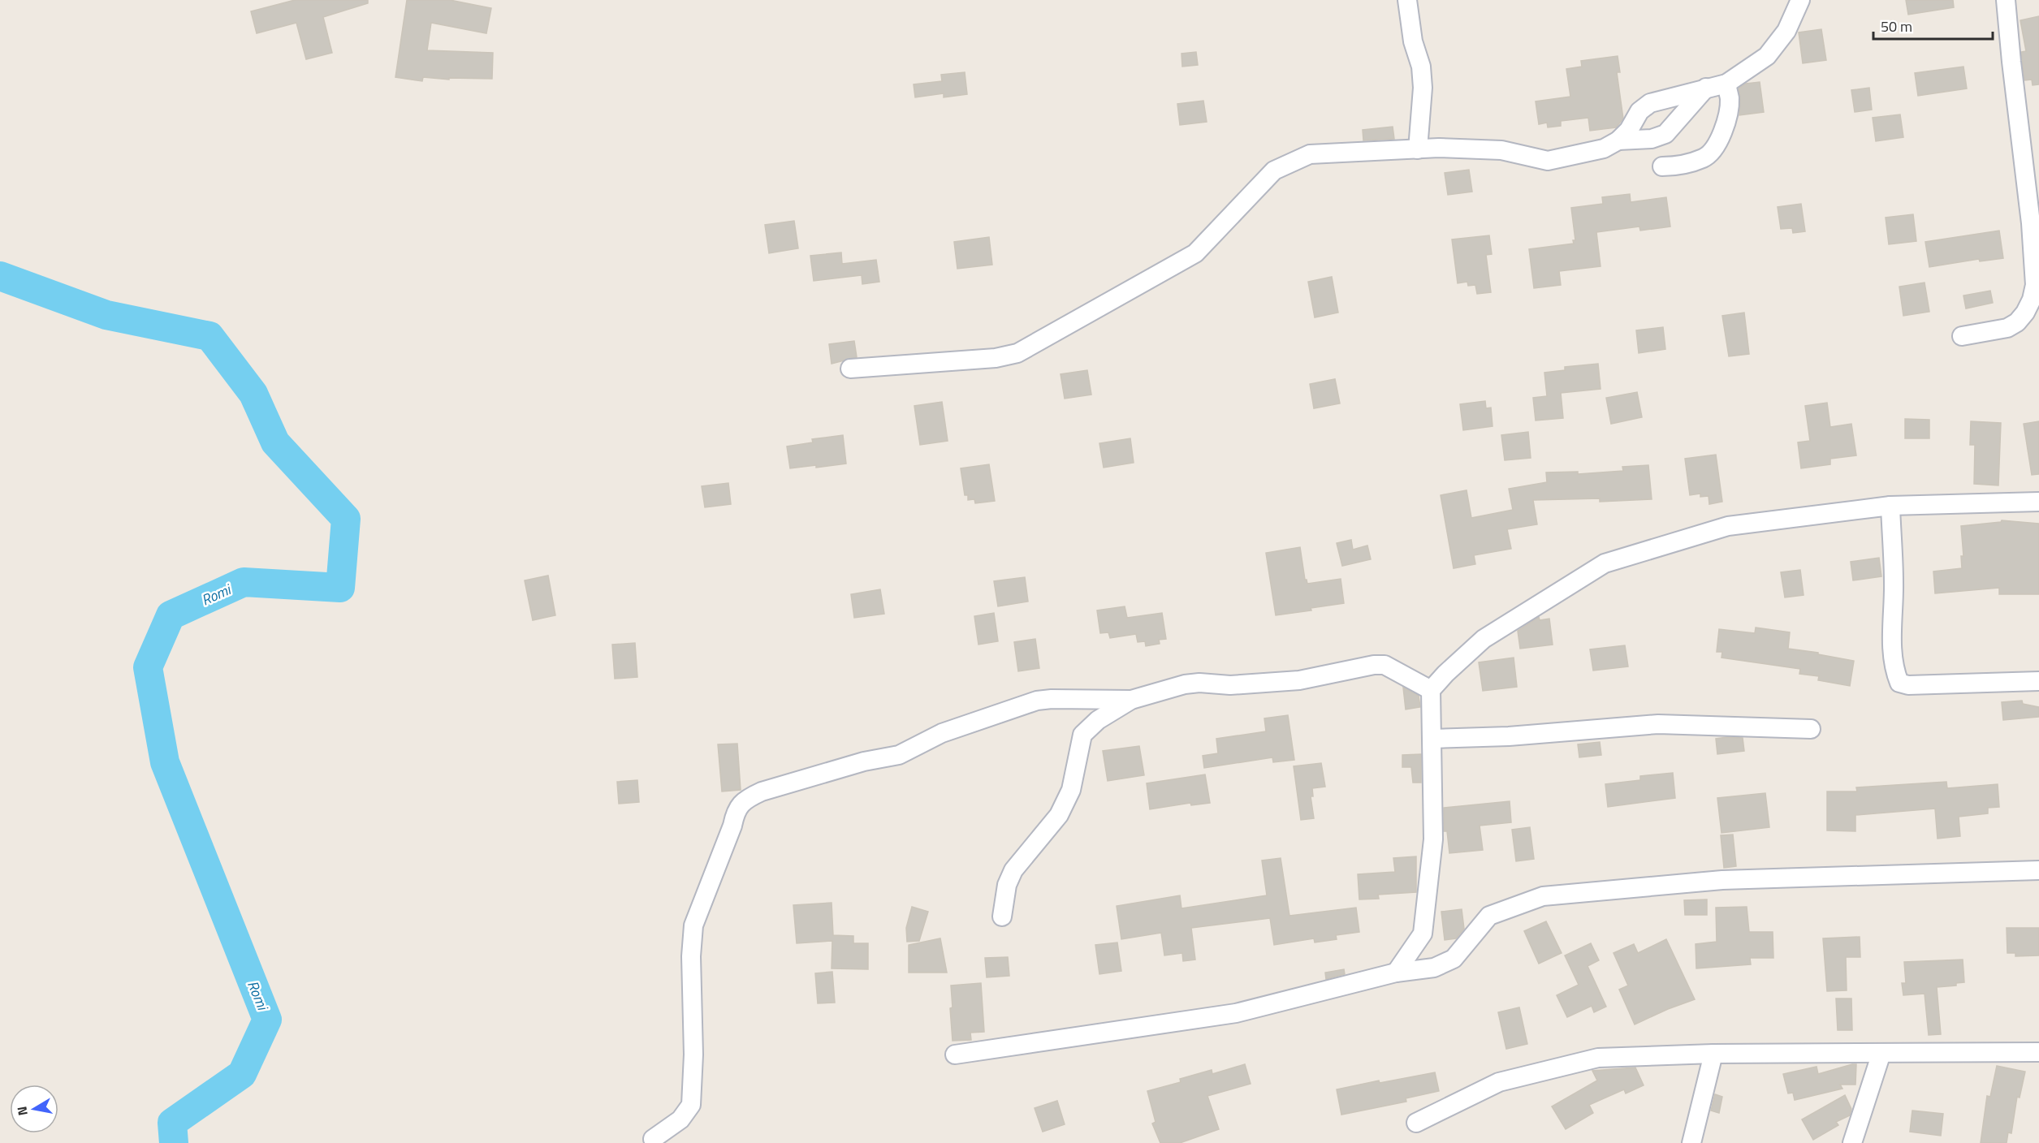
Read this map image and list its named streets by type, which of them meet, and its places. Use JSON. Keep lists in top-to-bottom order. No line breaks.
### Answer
{"water":["Romi"],"scale_bar":"50 m","north":"left"}
